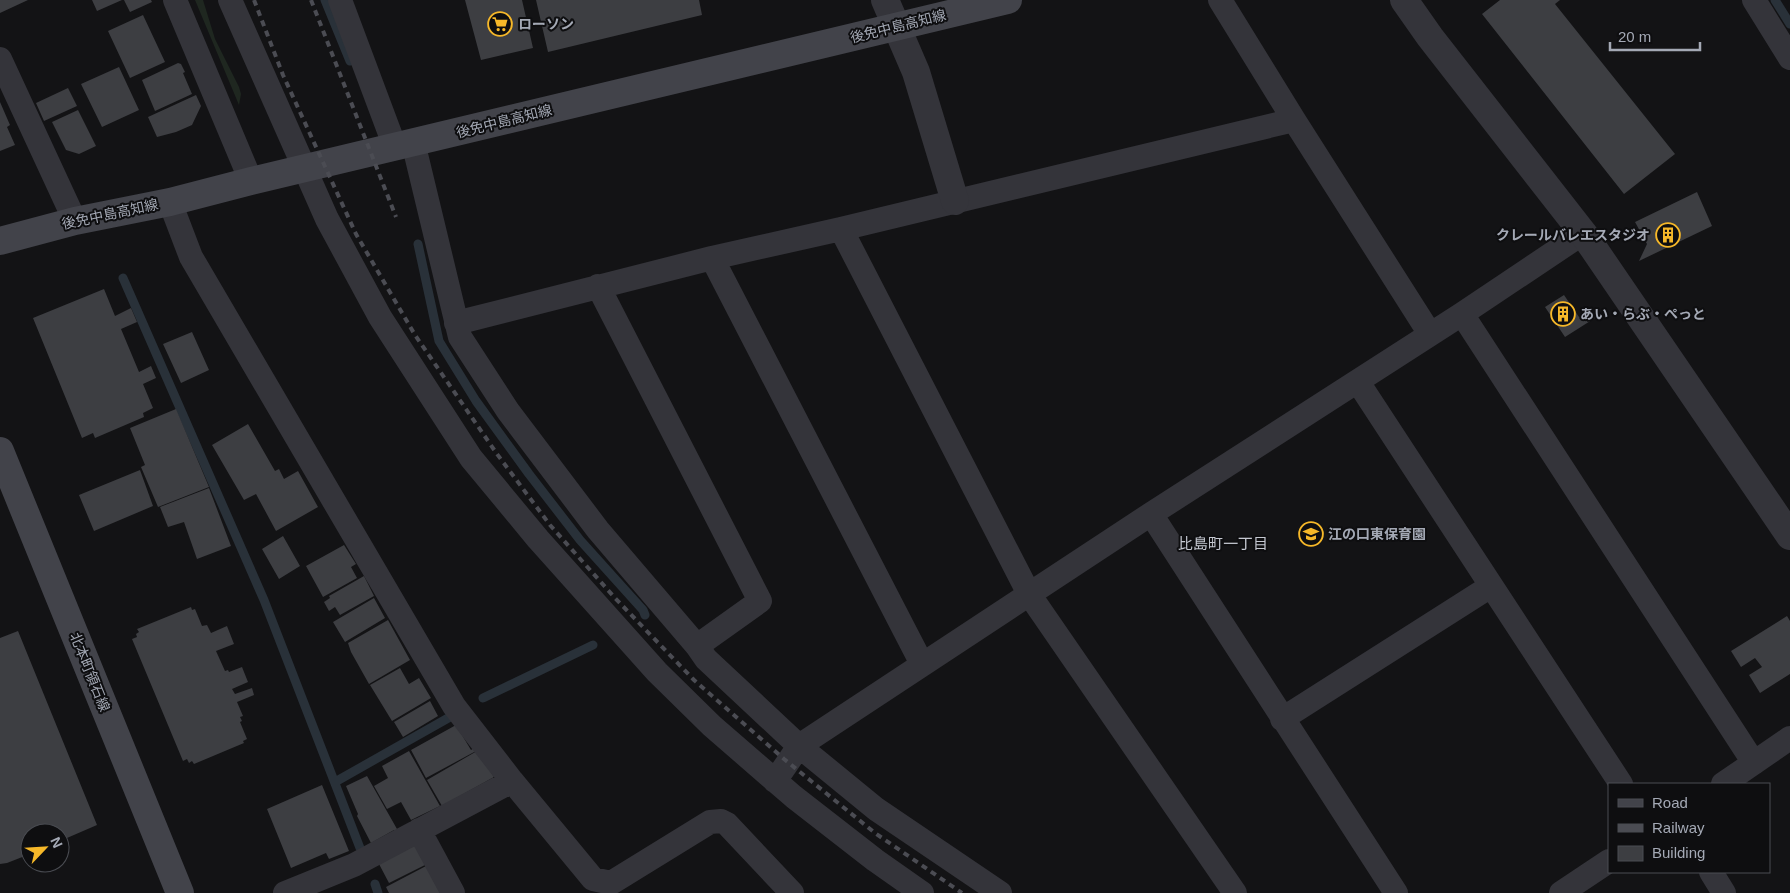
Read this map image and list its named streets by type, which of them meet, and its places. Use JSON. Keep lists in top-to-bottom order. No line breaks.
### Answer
{"streets":{"main road":["後免中島高知線","北本町領石線"]},"districts":["比島町一丁目"],"places":{"supermarket":["ローソン"],"building":["クレールバレエスタジオ","あい・らぶ・ぺっと"],"school or university":["江の口東保育園"]},"legend":["Road","Railway","Building"],"scale_bar":"20 m","north":"top right"}
